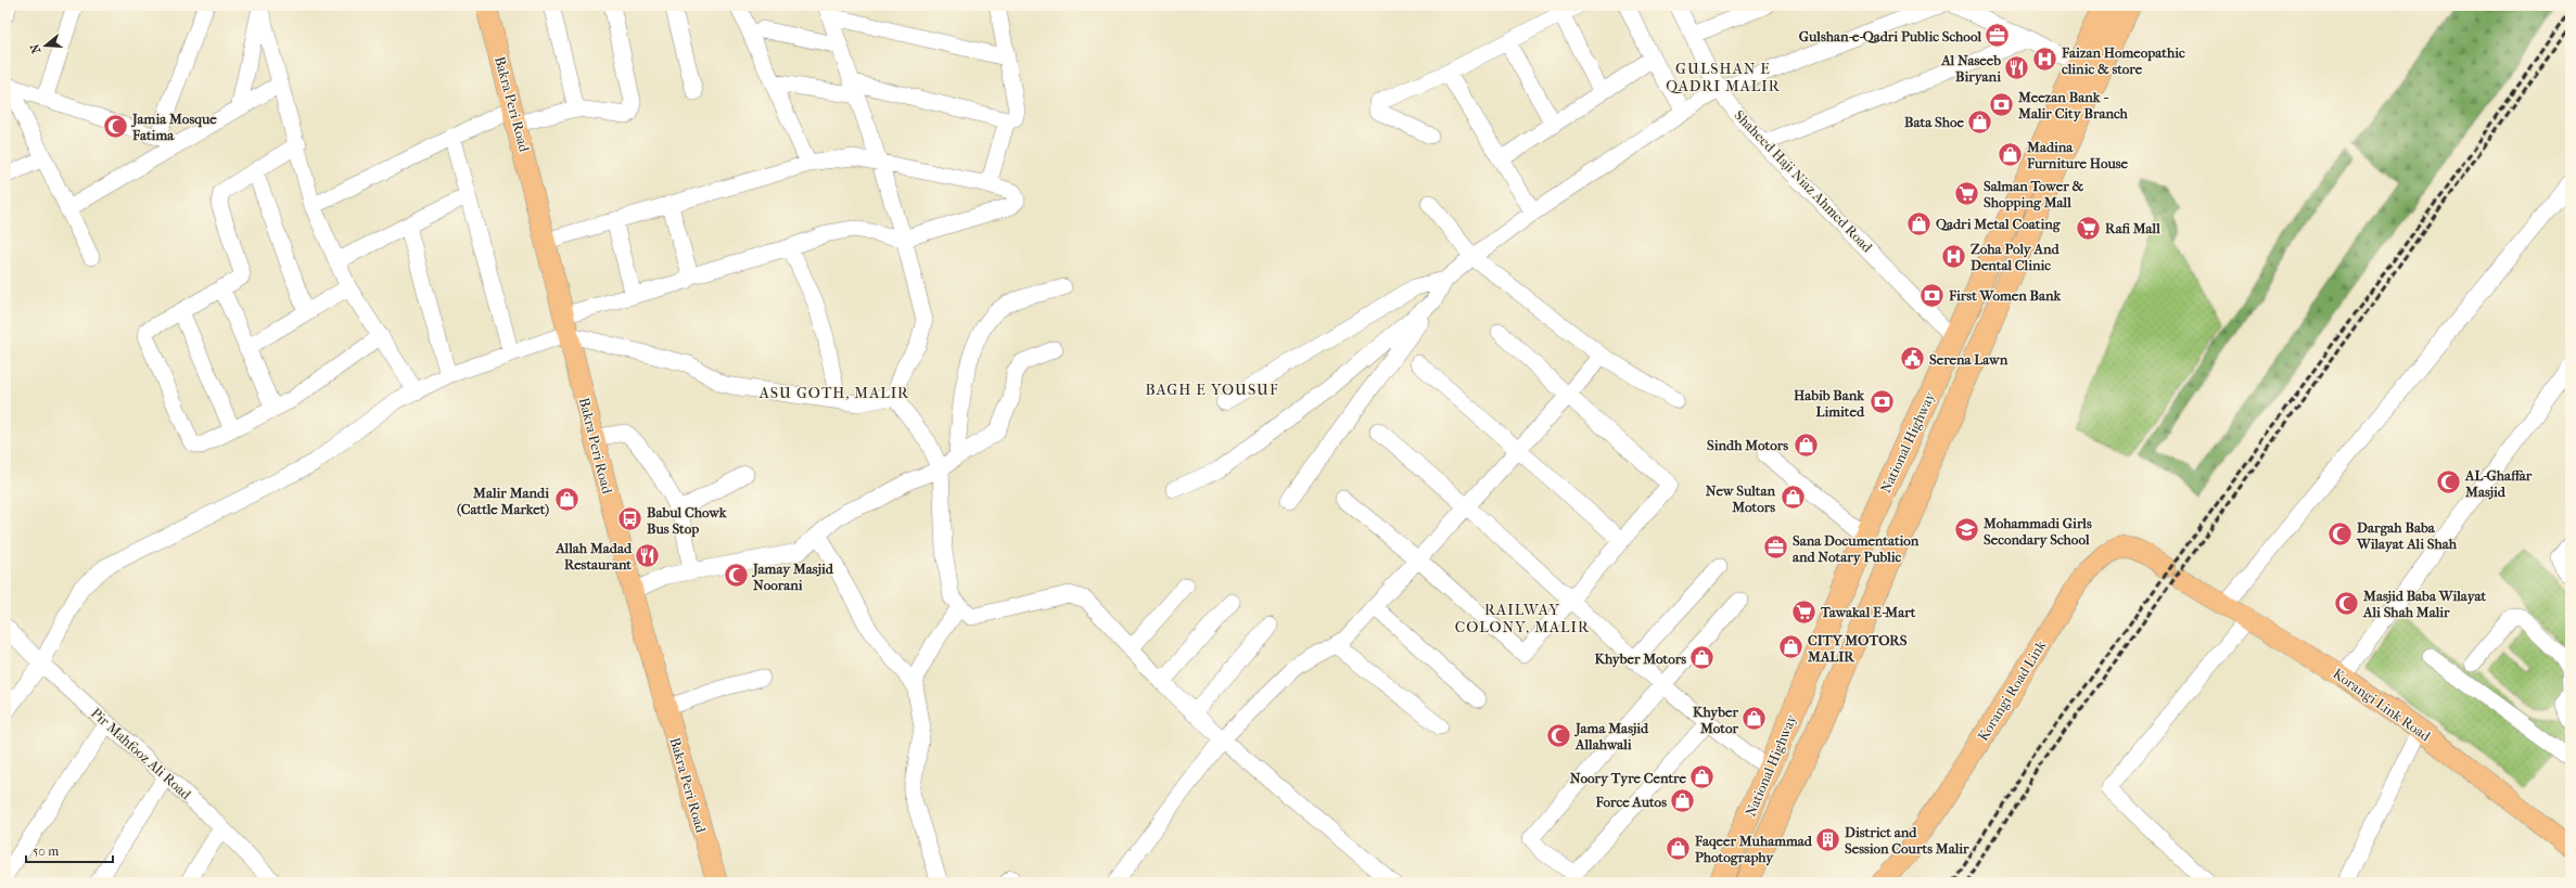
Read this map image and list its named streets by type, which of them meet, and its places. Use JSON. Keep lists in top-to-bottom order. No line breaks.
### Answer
{"streets":{"highway":["National Highway"],"main road":["Bakra Peri Road","Korangi Road Link","Korangi Link Road"],"street":["Shaheed Haji Niaz Ahmed Road","Pir Mahfooz Ali Road"]},"crossings":[["Shaheed Haji Niaz Ahmed Road","National Highway"]],"districts":["GULSHAN E QADRI MALIR","BAGH E YOUSUF","ASU GOTH, MALIR","RAILWAY COLONY, MALIR"],"places":{"office":["Gulshan-e-Qadri Public School","Sana Documentation and Notary Public"],"hospital":["Faizan Homeopathic clinic & store","Zoha Poly And Dental Clinic"],"restaurant":["Al Naseeb Biryani","Allah Madad Restaurant"],"bank":["Meezan Bank - Malir City Branch","First Women Bank","Habib Bank Limited"],"shop":["Bata Shoe","Madina Furniture House","Qadri Metal Coating","Sindh Motors","New Sultan Motors","Malir Mandi (Cattle Market)","CITY MOTORS MALIR","Khyber Motors","Khyber Motor","Noory Tyre Centre","Force Autos","Faqeer Muhammad Photography"],"mosque":["Jamia Mosque Fatima","AL-Ghaffar Masjid","Dargah Baba Wilayat Ali Shah","Jamay Masjid Noorani","Masjid Baba Wilayat Ali Shah Malir","Jama Masjid Allahwali"],"supermarket":["Salman Tower & Shopping Mall","Rafi Mall","Tawakal E-Mart"],"public building":["Serena Lawn"],"bus stop":["Babul Chowk Bus Stop"],"school or university":["Mohammadi Girls Secondary School"],"building":["District and Session Courts Malir"]},"scale_bar":"50 m","north":"left"}
